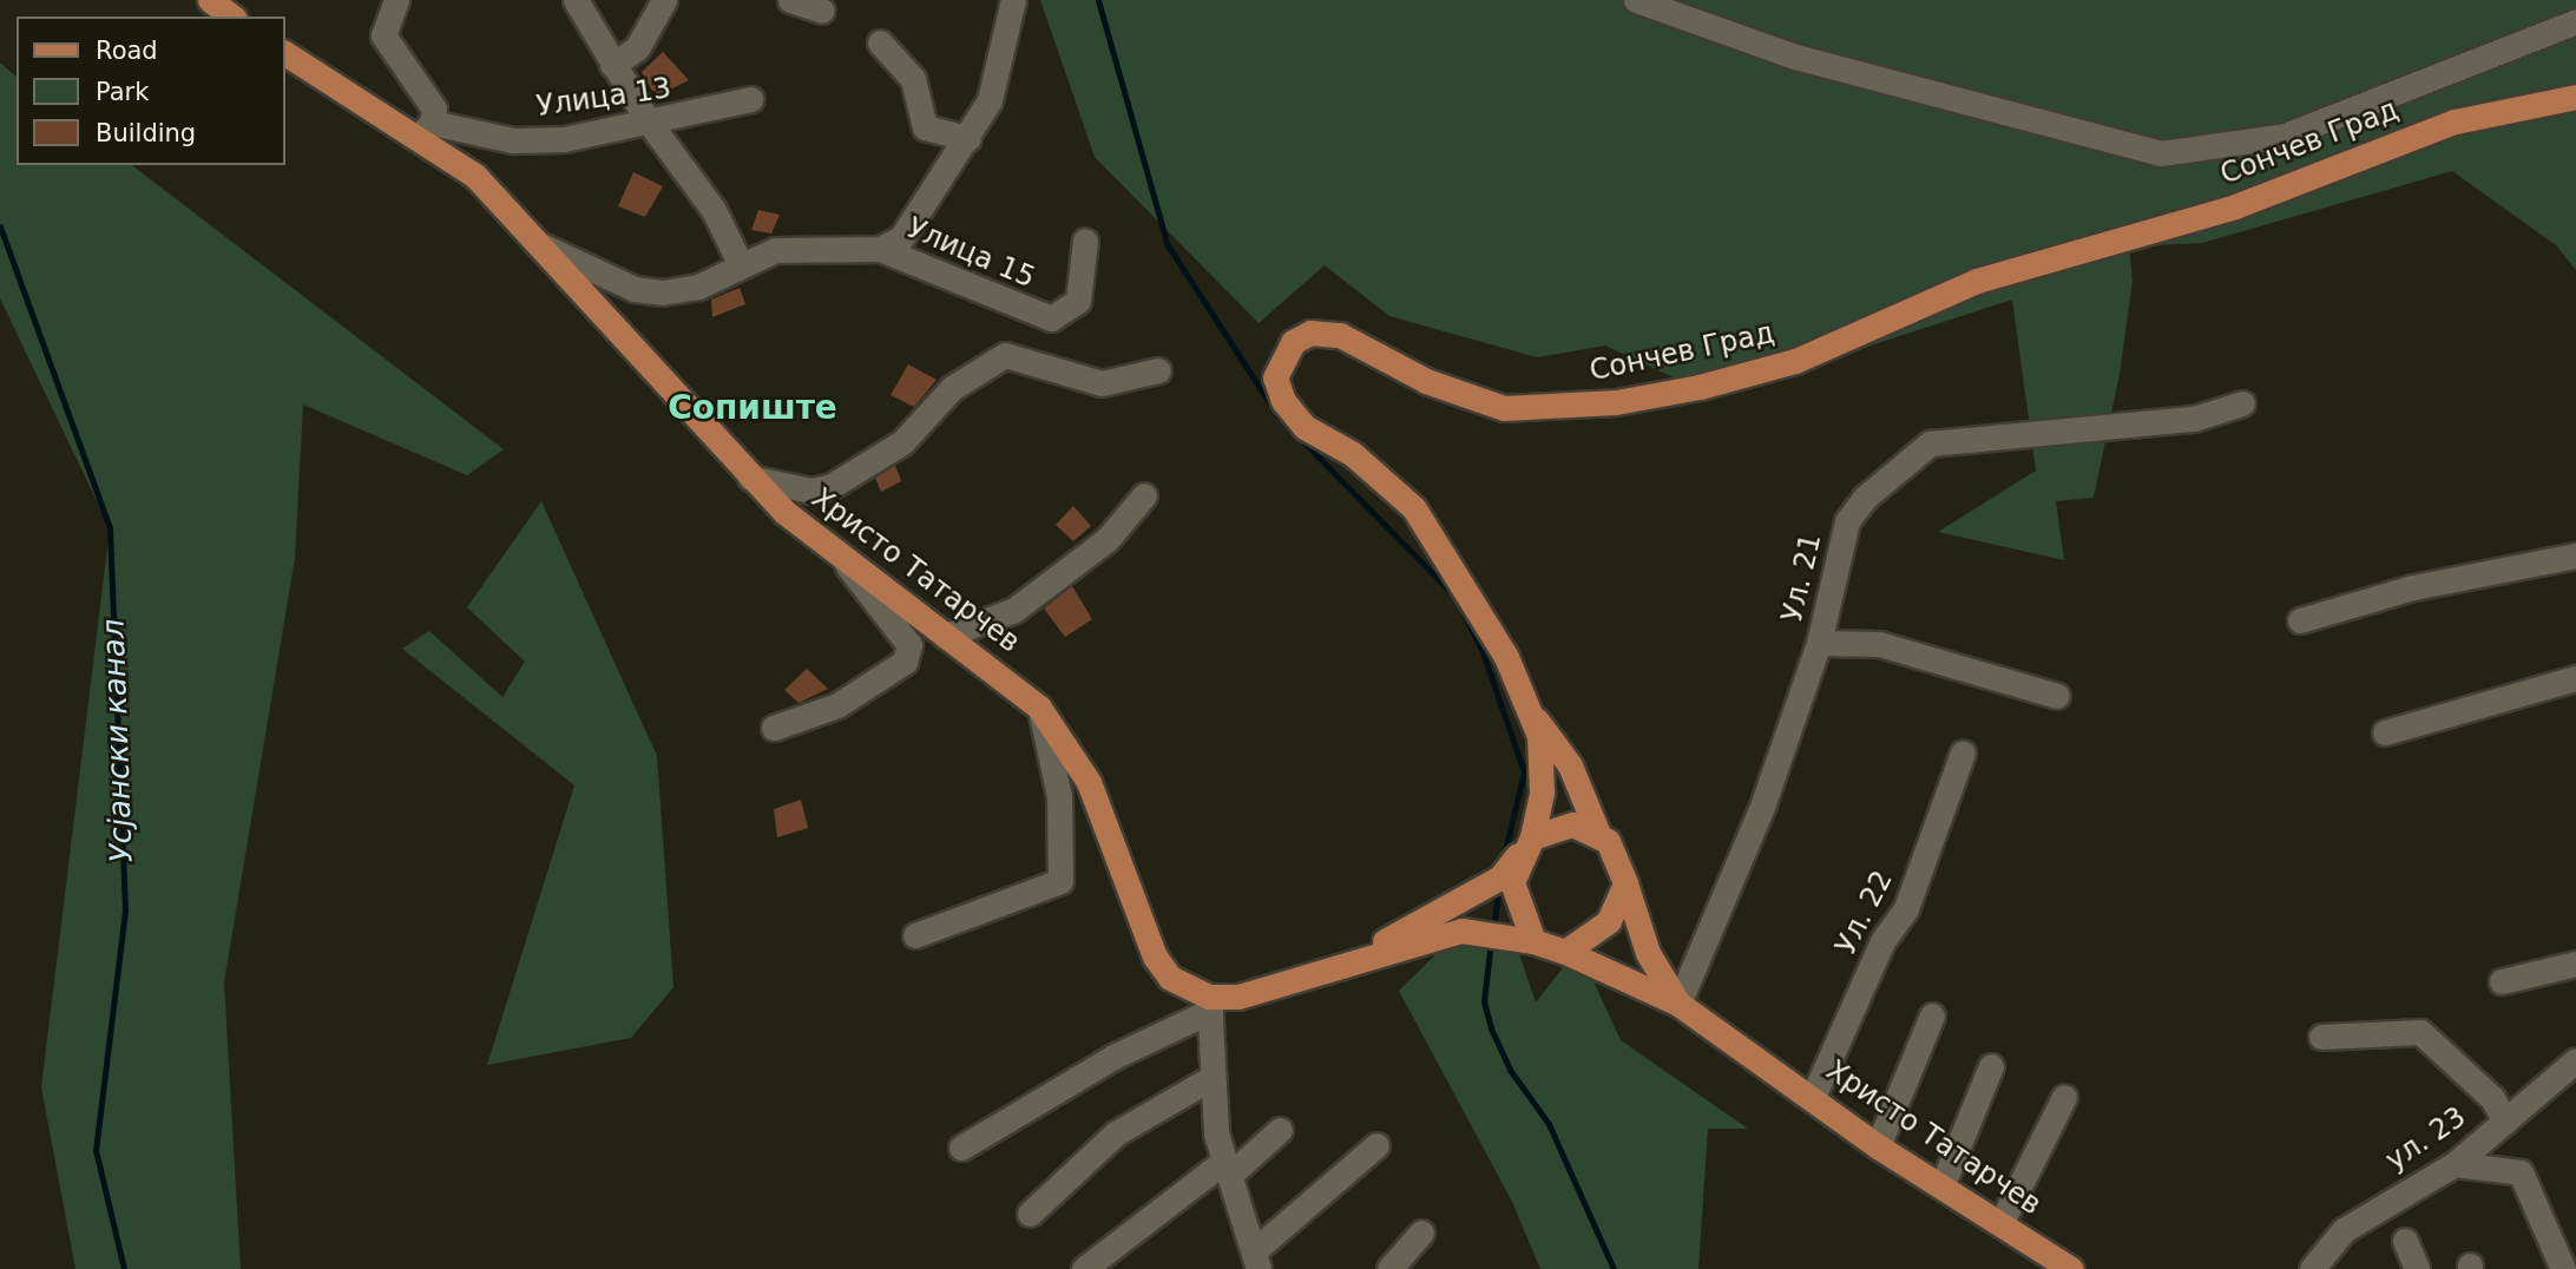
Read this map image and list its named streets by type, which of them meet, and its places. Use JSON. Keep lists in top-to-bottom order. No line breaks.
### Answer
{"streets":{"main road":["Сончев Град","Христо Татарчев"],"street":["Улица 13","Улица 15","Ул. 21","Ул. 22","ул. 23"]},"crossings":[["Улица 13","Христо Татарчев"],["Улица 15","Христо Татарчев"],["Христо Татарчев","Ул. 21"],["Христо Татарчев","Ул. 22"]],"districts":["Сопиште"],"water":["Усјански канал"],"legend":["Road","Park","Building"]}
